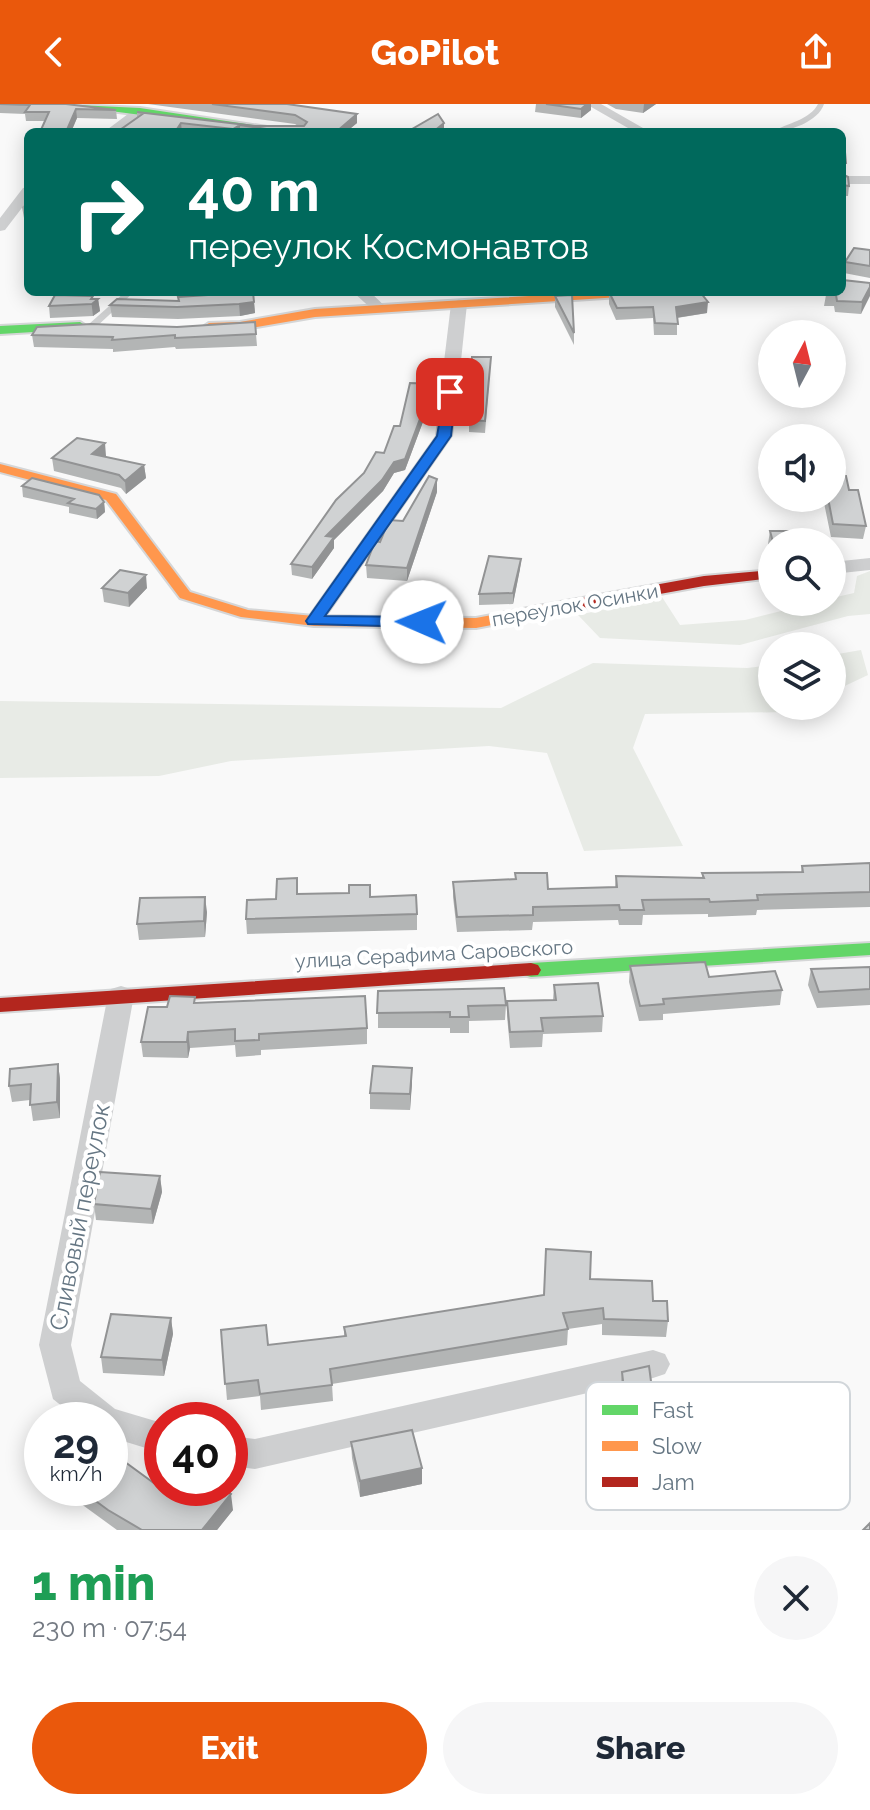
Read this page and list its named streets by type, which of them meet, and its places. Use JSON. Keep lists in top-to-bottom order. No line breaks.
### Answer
{"streets":{"street":["переулок Осинки","улица Серафима Саровского","Сливовый переулок"]},"crossings":[["улица Серафима Саровского","Сливовый переулок"]],"legend":["Fast","Slow","Jam"],"north":"top","page":{"header":"GoPilot","turn":["40 m","переулок Космонавтов"],"speed":"29 km/h","limit":"40","heading":["1 min","230 m · 07:54"],"buttons":["Exit","Share"]}}
